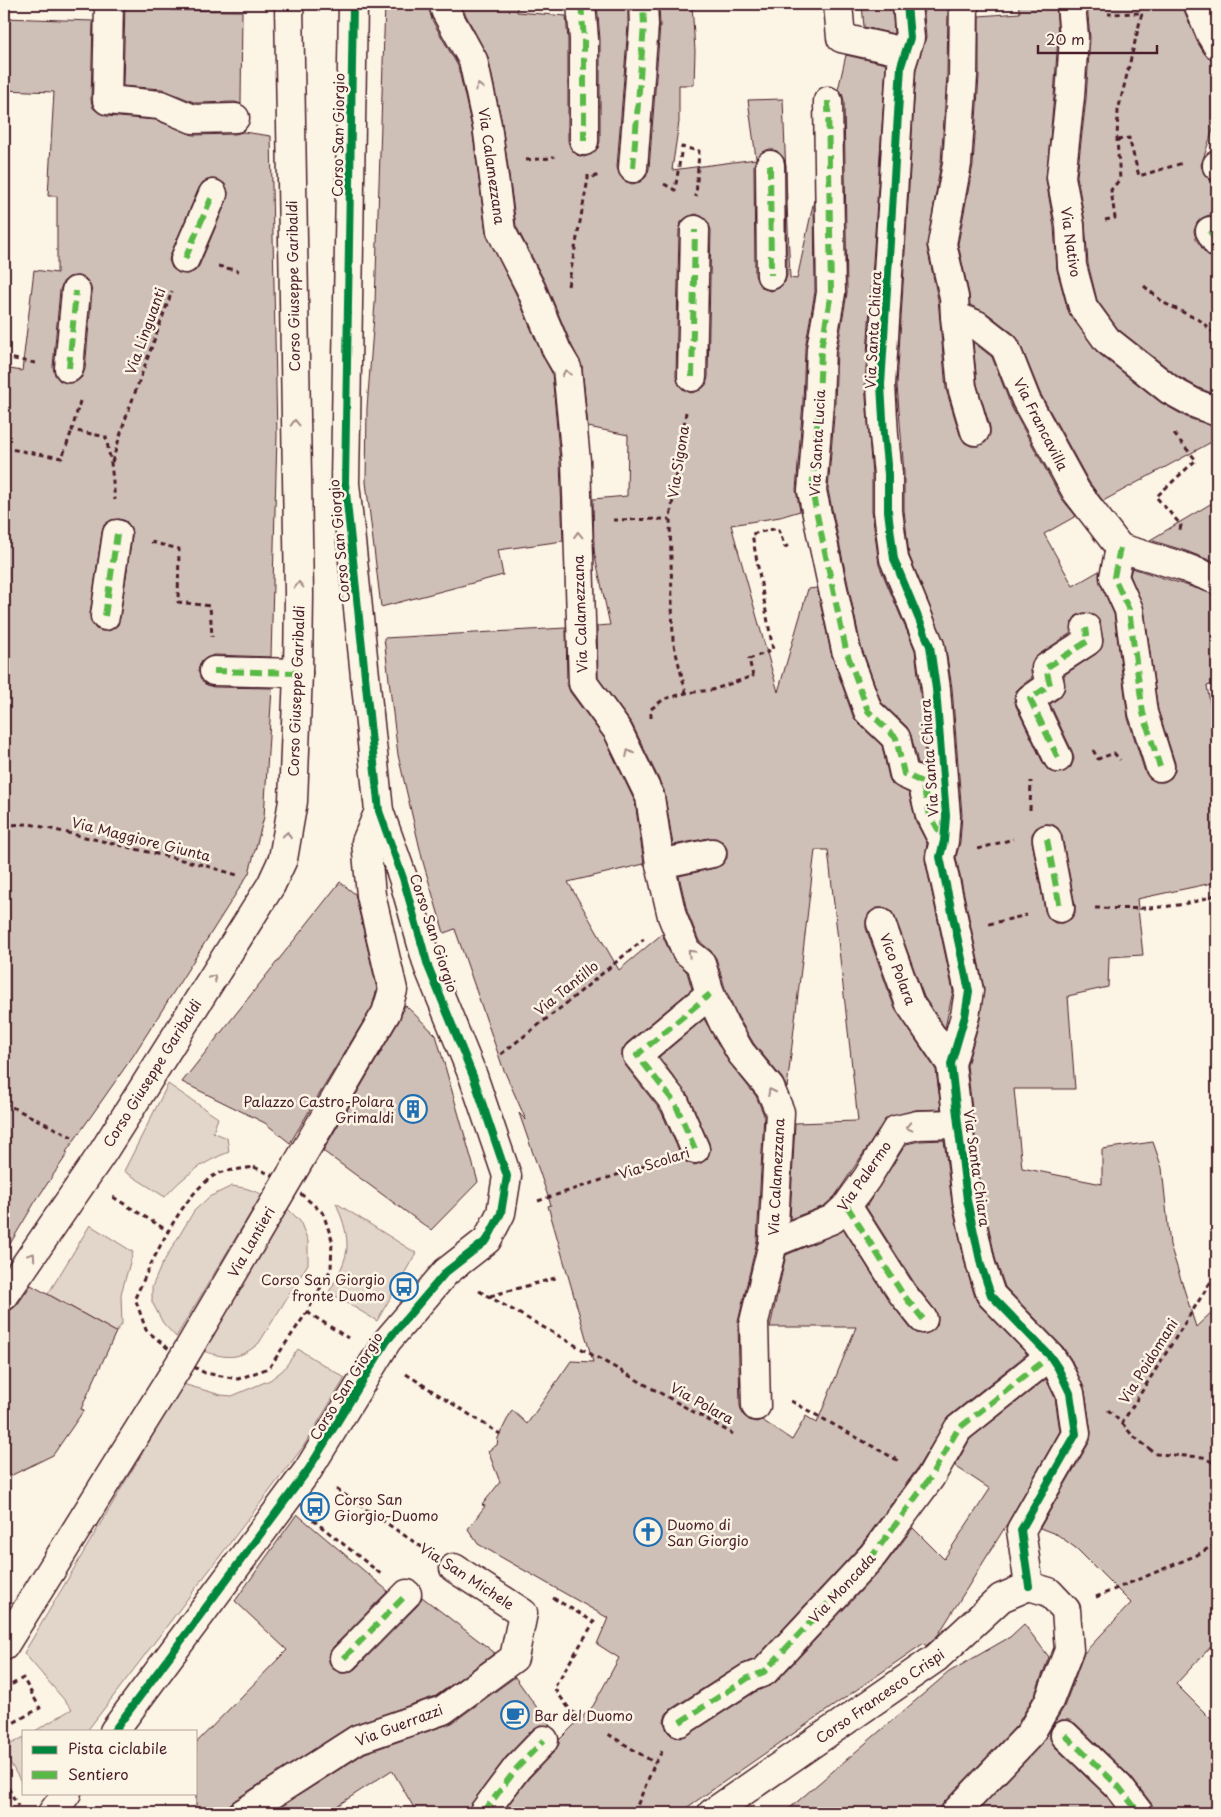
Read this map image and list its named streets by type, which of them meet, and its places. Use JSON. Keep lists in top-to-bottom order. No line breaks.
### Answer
{"streets":{"street":["Corso San Giorgio","Via Calamezzana","Via Nativo","Corso Giuseppe Garibaldi","Via Santa Chiara","Via Francavilla","Via Santa Lucia","Vico Polara","Via Scolari","Via Palermo","Via Lantieri","Via San Michele","Via Moncada","Corso Francesco Crispi","Via Guerrazzi"],"path":["Via Linguanti","Via Sigona","Via Maggiore Giunta","Via Tantillo","Via Poidomani","Via Polara"]},"crossings":[["Corso San Giorgio","Via Tantillo"],["Corso San Giorgio","Via Scolari"],["Corso San Giorgio","Via Lantieri"],["Corso San Giorgio","Via Polara"],["Corso San Giorgio","Via San Michele"],["Via Calamezzana","Via Tantillo"],["Via Calamezzana","Via Scolari"],["Via Calamezzana","Via Palermo"],["Via Calamezzana","Via Polara"],["Corso Giuseppe Garibaldi","Via Maggiore Giunta"],["Via Santa Chiara","Via Santa Lucia"],["Via Santa Chiara","Vico Polara"],["Via Santa Chiara","Via Palermo"],["Via Santa Chiara","Via Poidomani"],["Via Santa Chiara","Via Moncada"],["Via Polara","Via Moncada"],["Via San Michele","Via Guerrazzi"]],"one_way":["Corso Giuseppe Garibaldi","Via Palermo"],"places":{"building":["Palazzo Castro-Polara Grimaldi"],"bus stop":["Corso San Giorgio fronte Duomo","Corso San Giorgio-Duomo"],"church":["Duomo di San Giorgio"],"cafe":["Bar del Duomo"]},"legend":["Pista ciclabile","Sentiero"],"scale_bar":"20 m"}
